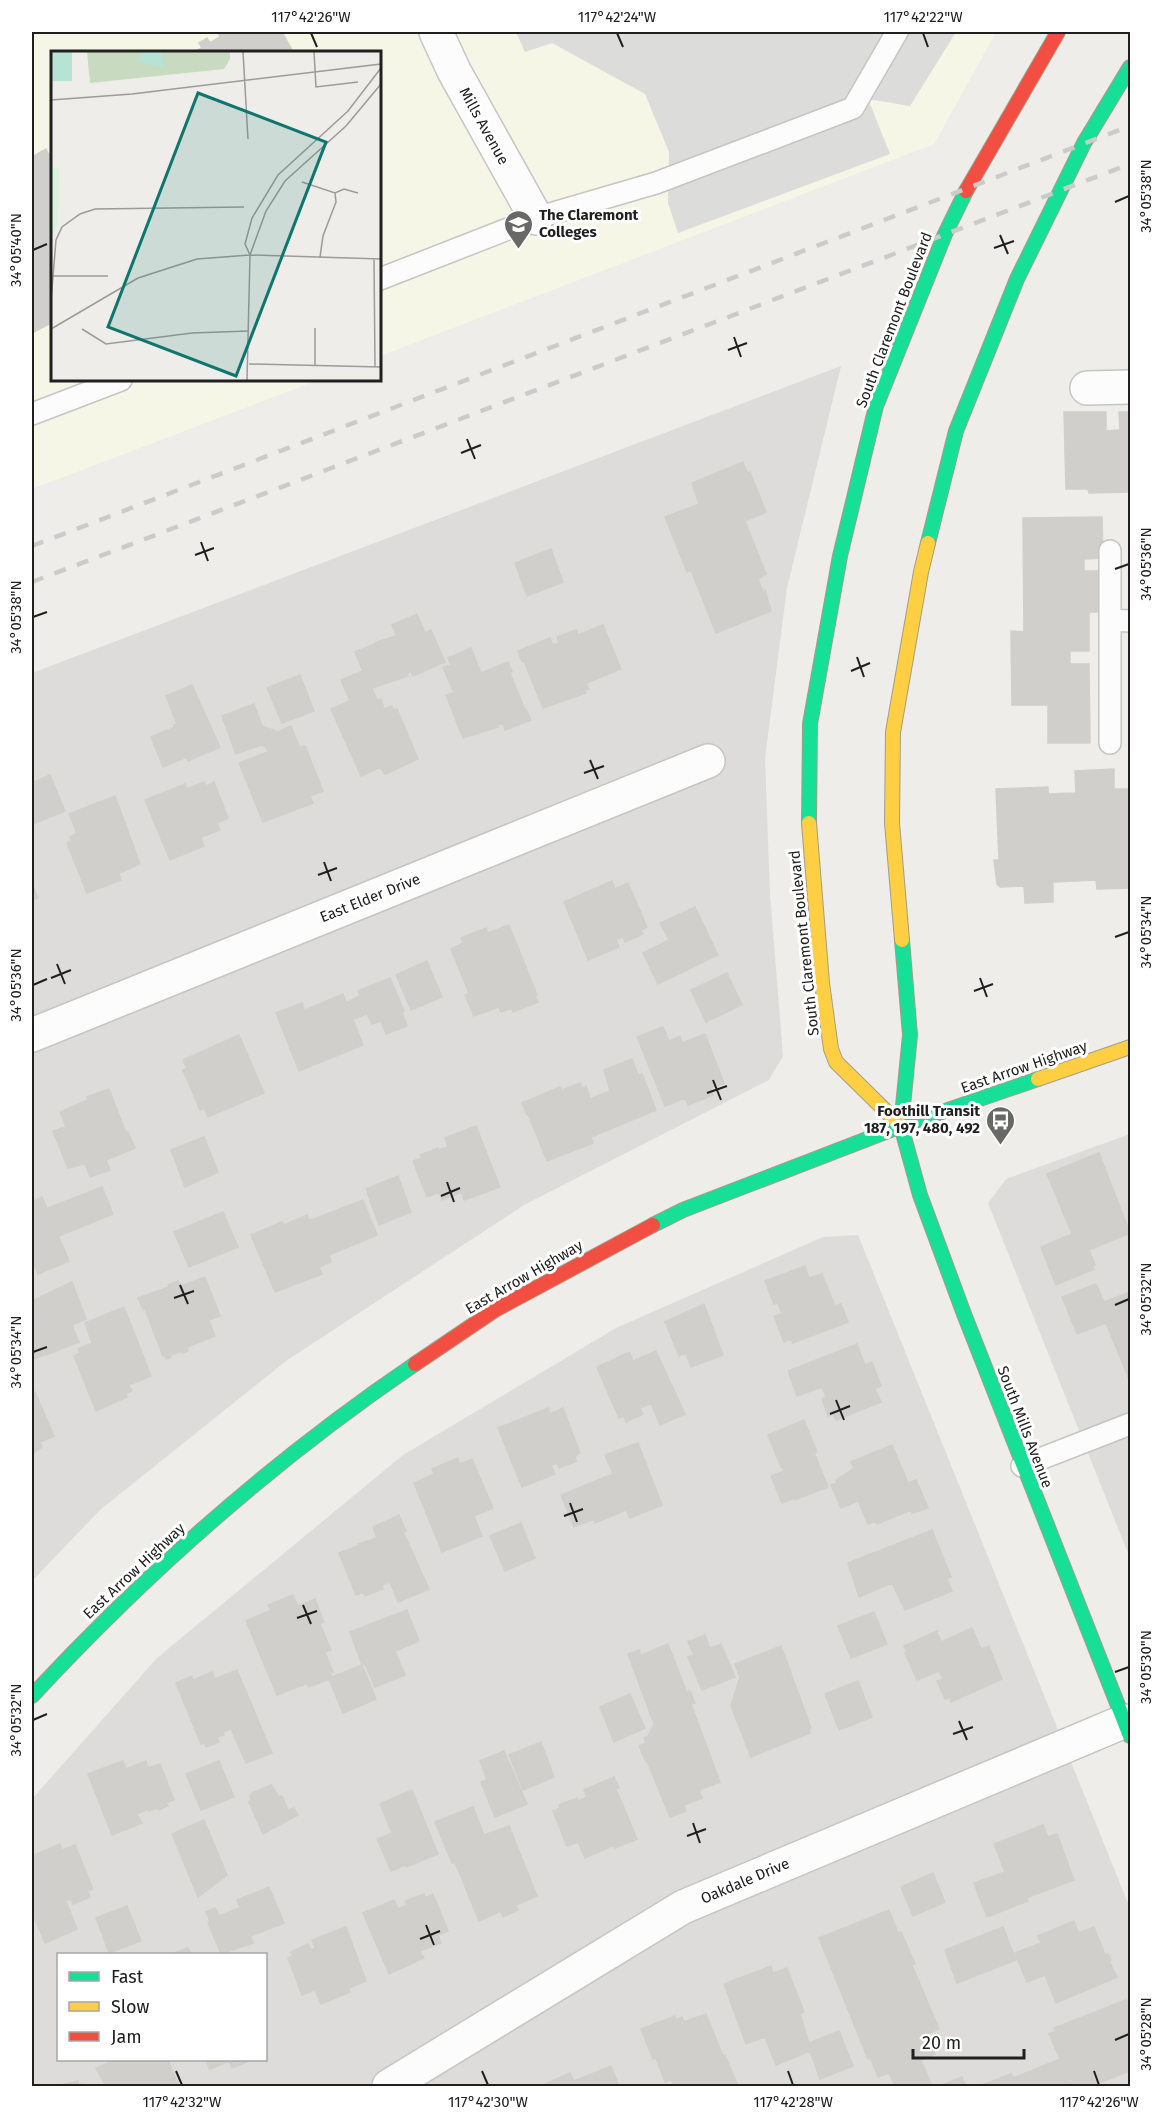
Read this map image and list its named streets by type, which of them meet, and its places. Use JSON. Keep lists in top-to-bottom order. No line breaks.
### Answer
{"streets":{"main road":["South Claremont Boulevard","East Arrow Highway","South Mills Avenue"],"street":["Mills Avenue","East Elder Drive","Oakdale Drive"]},"crossings":[["South Claremont Boulevard","East Arrow Highway"],["South Claremont Boulevard","South Mills Avenue"],["East Arrow Highway","South Mills Avenue"],["South Mills Avenue","Oakdale Drive"]],"places":{"school or university":["The Claremont Colleges"],"bus stop":["Foothill Transit 187, 197, 480, 492"]},"legend":["Fast","Slow","Jam"],"scale_bar":"20 m","coordinates":["117°42'26\"W","117°42'24\"W","117°42'22\"W","34°05'38\"N","34°05'40\"N","34°05'36\"N","34°05'34\"N","34°05'32\"N","34°05'30\"N","34°05'28\"N","117°42'32\"W","117°42'30\"W","117°42'28\"W"]}
